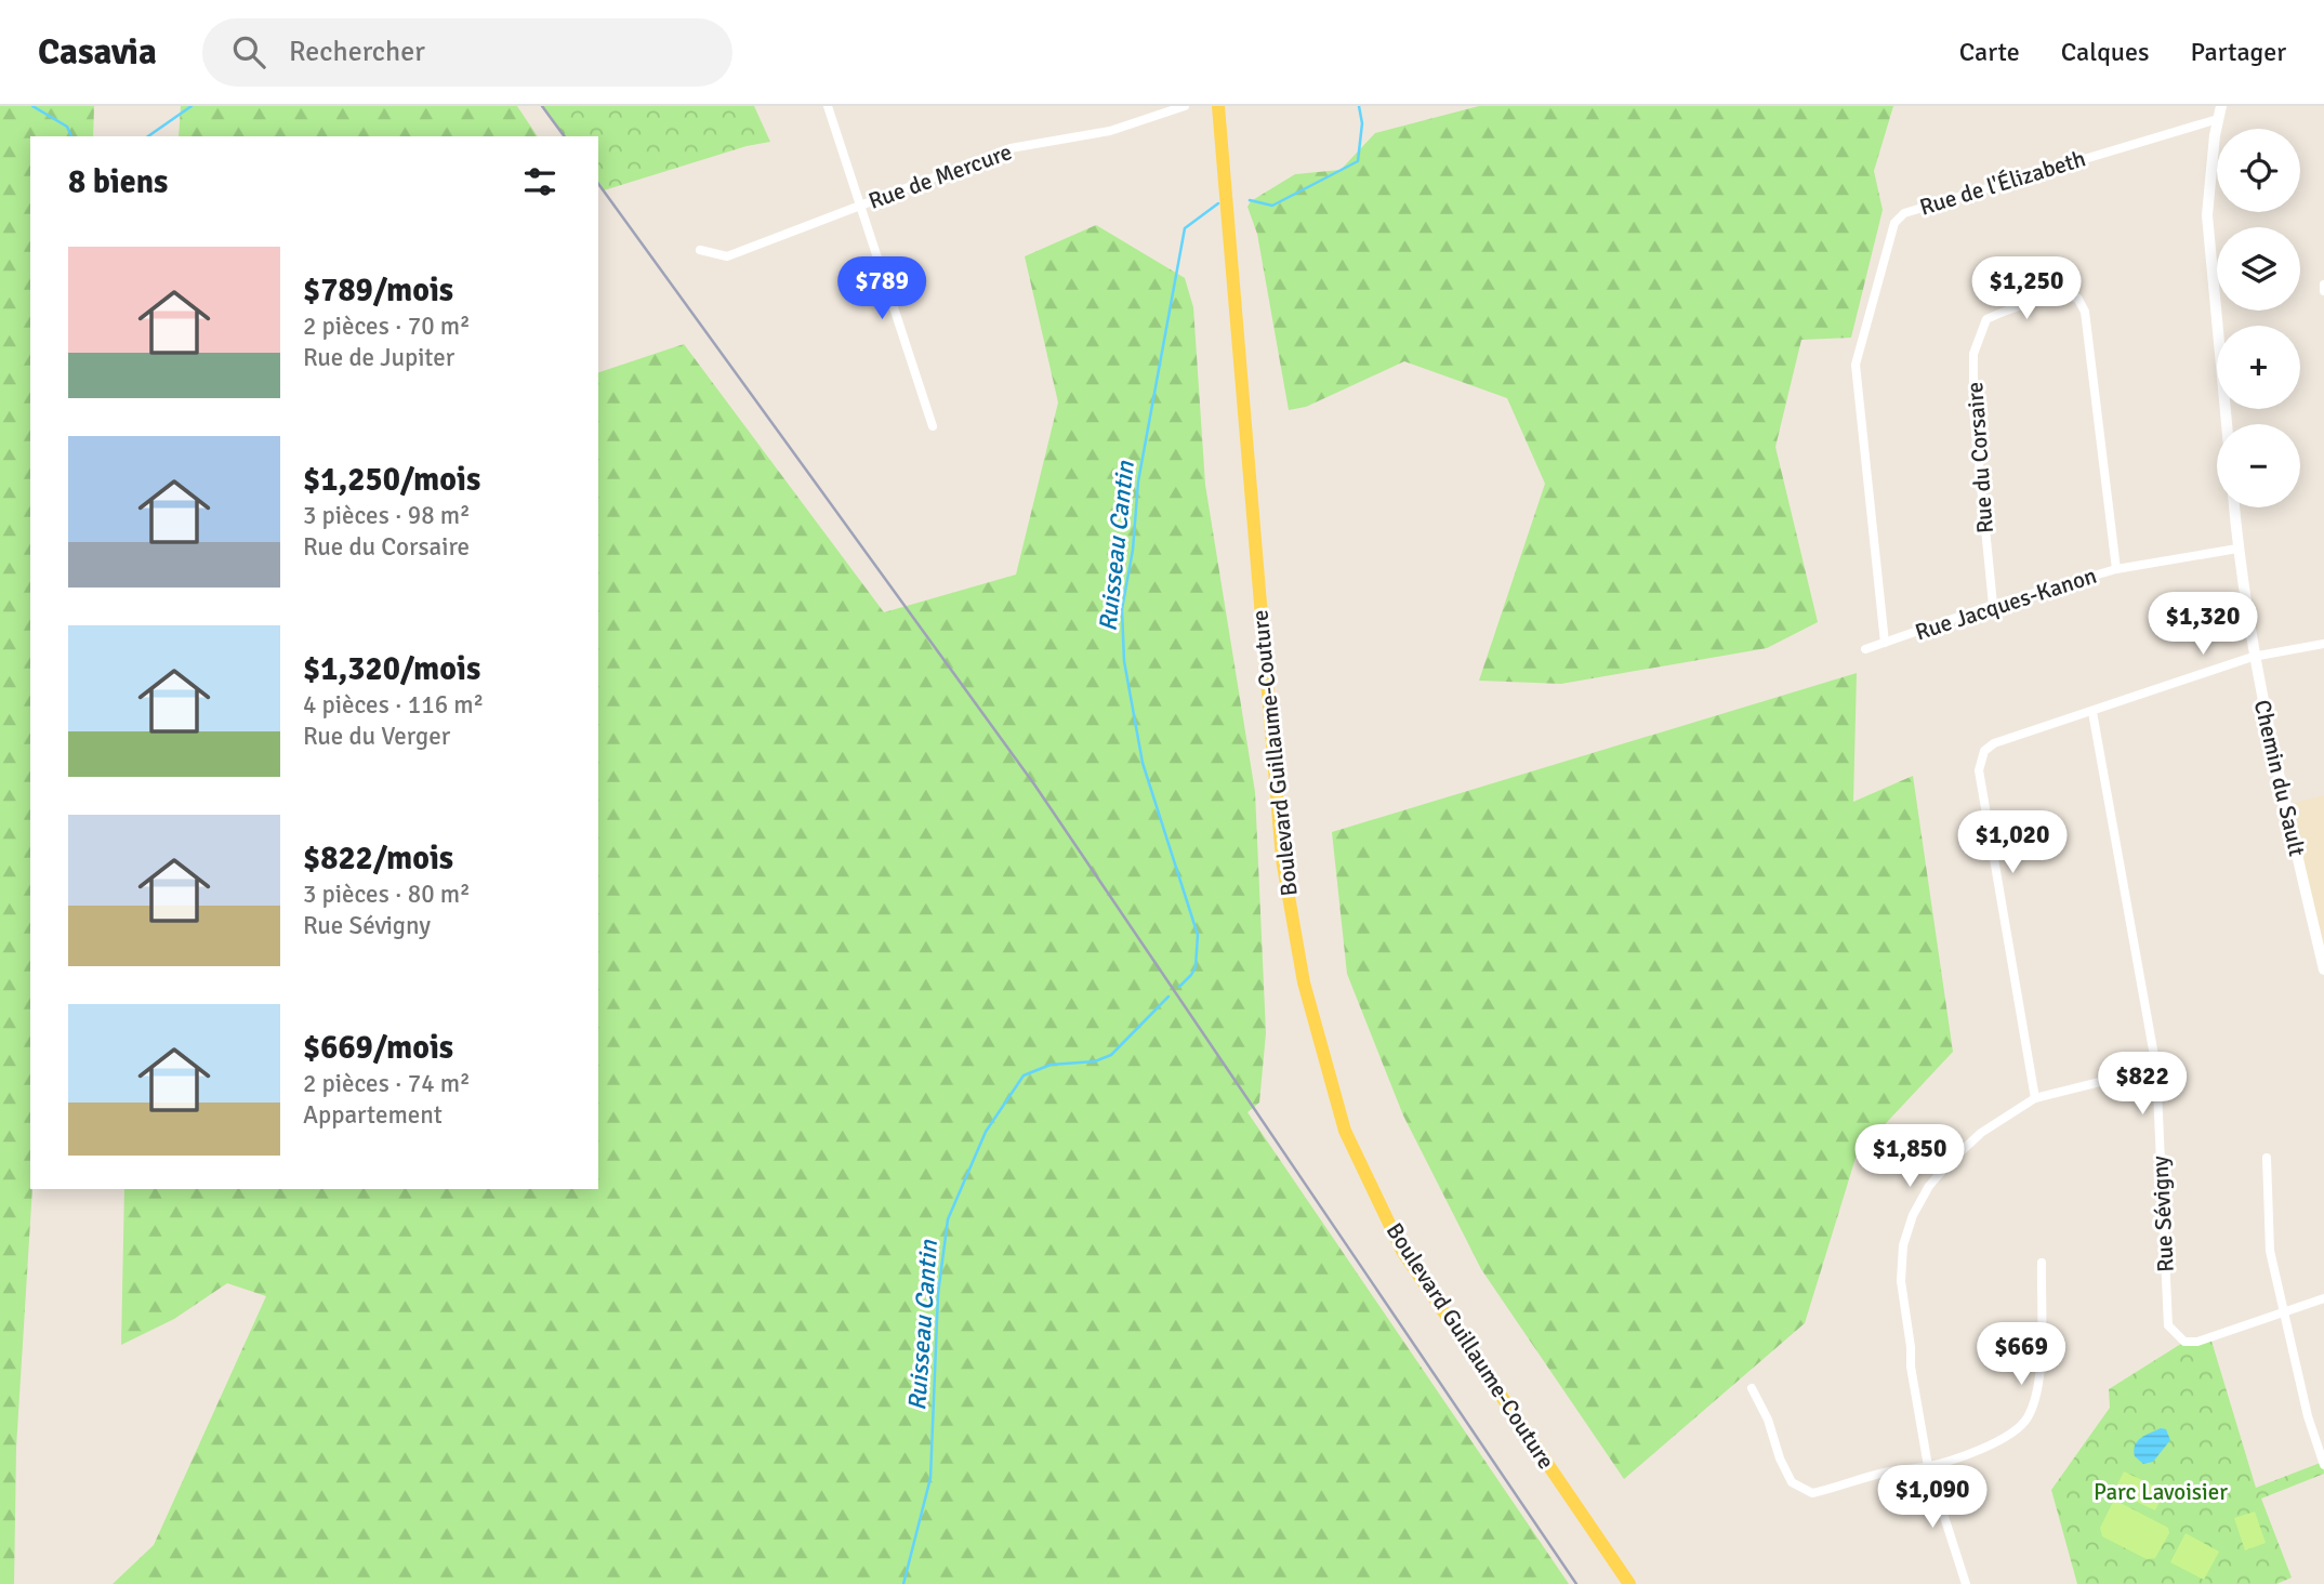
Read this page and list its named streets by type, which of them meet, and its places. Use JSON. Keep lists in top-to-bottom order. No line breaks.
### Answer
{"streets":{"main road":["Boulevard Guillaume-Couture"],"street":["Rue de Mercure","Rue de l'Élizabeth","Rue du Corsaire","Rue Jacques-Kanon","Chemin du Sault","Rue Sévigny"]},"crossings":[["Rue de l'Élizabeth","Rue Jacques-Kanon"],["Rue du Corsaire","Rue Jacques-Kanon"],["Rue Jacques-Kanon","Chemin du Sault"]],"water":["Ruisseau Cantin"],"parks":["Parc Lavoisier"],"page":{"header":"Casavia","search":"Rechercher","nav":["Carte","Calques","Partager"],"map_buttons":["+","−"],"heading":"8 biens","list":[{"name":"$789/mois","note":"2 pièces · 70 m² · Rue de Jupiter"},{"name":"$1,250/mois","note":"3 pièces · 98 m² · Rue du Corsaire"},{"name":"$1,320/mois","note":"4 pièces · 116 m² · Rue du Verger"},{"name":"$822/mois","note":"3 pièces · 80 m² · Rue Sévigny"},{"name":"$669/mois","note":"2 pièces · 74 m² · Appartement"}],"price":["$789","$1,250","$1,320","$1,020","$822","$1,850","$669","$1,090"]}}
